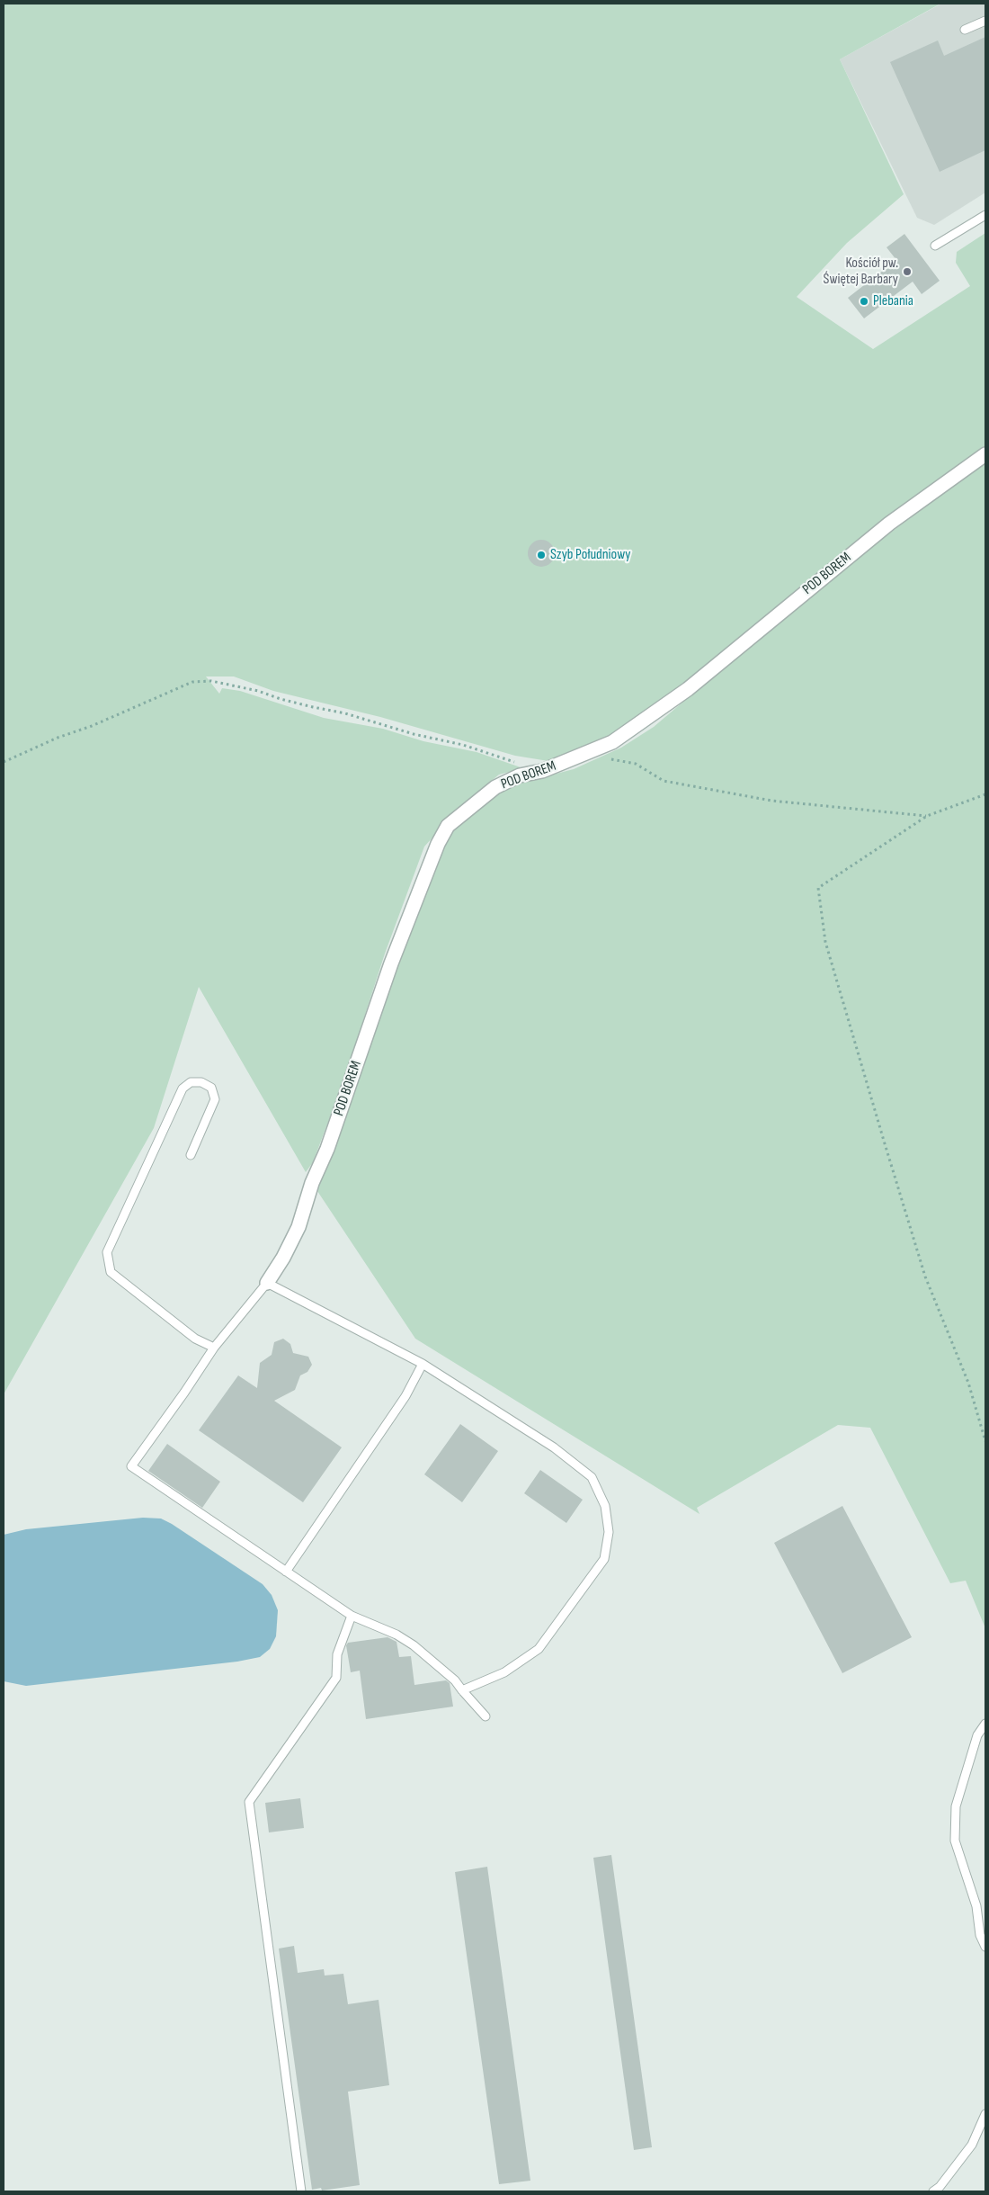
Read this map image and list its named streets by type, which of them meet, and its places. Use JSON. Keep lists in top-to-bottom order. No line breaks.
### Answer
{"streets":{"street":["POD BOREM"]},"places":["Kościół pw. Świętej Barbary","Plebania","Szyb Południowy"]}
